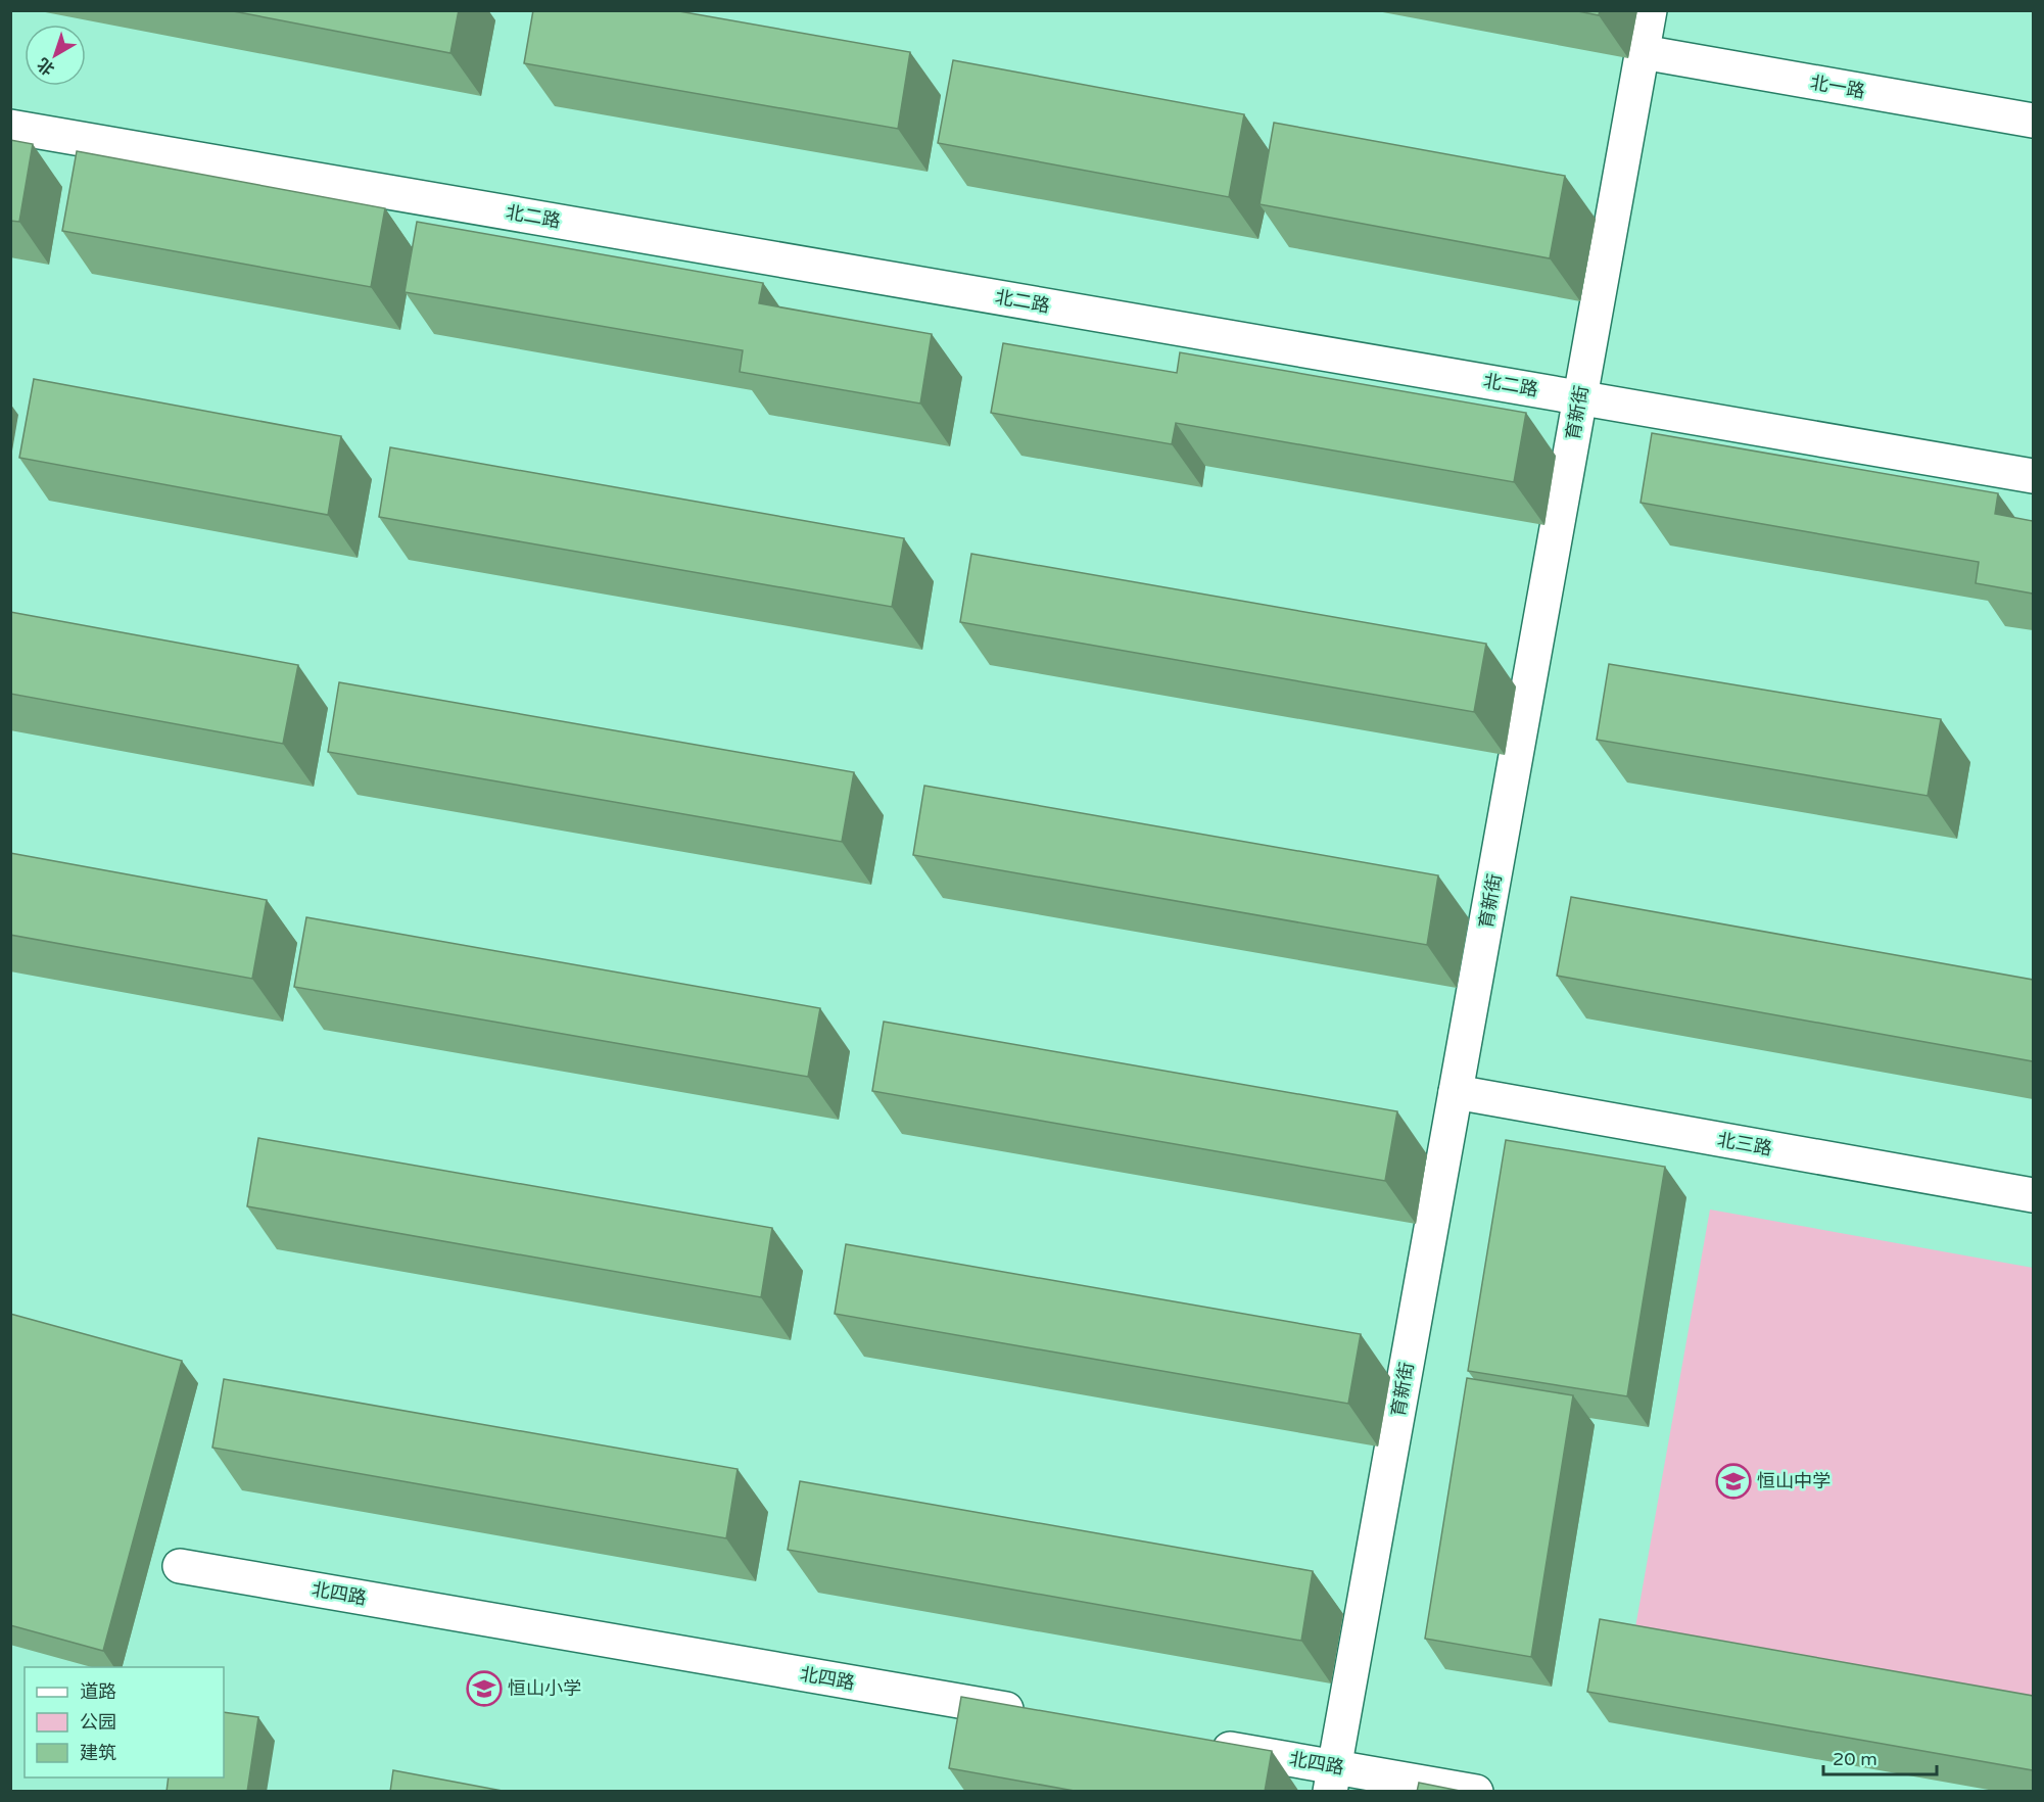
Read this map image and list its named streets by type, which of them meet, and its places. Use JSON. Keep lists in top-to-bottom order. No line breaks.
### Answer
{"streets":{"street":["北一路","北二路","育新街","北三路","北四路"]},"crossings":[["北一路","育新街"],["北二路","育新街"],["育新街","北三路"],["育新街","北四路"]],"places":{"school or university":["恒山中学","恒山小学"]},"legend":["道路","公园","建筑"],"scale_bar":"20 m","north":"bottom left"}
